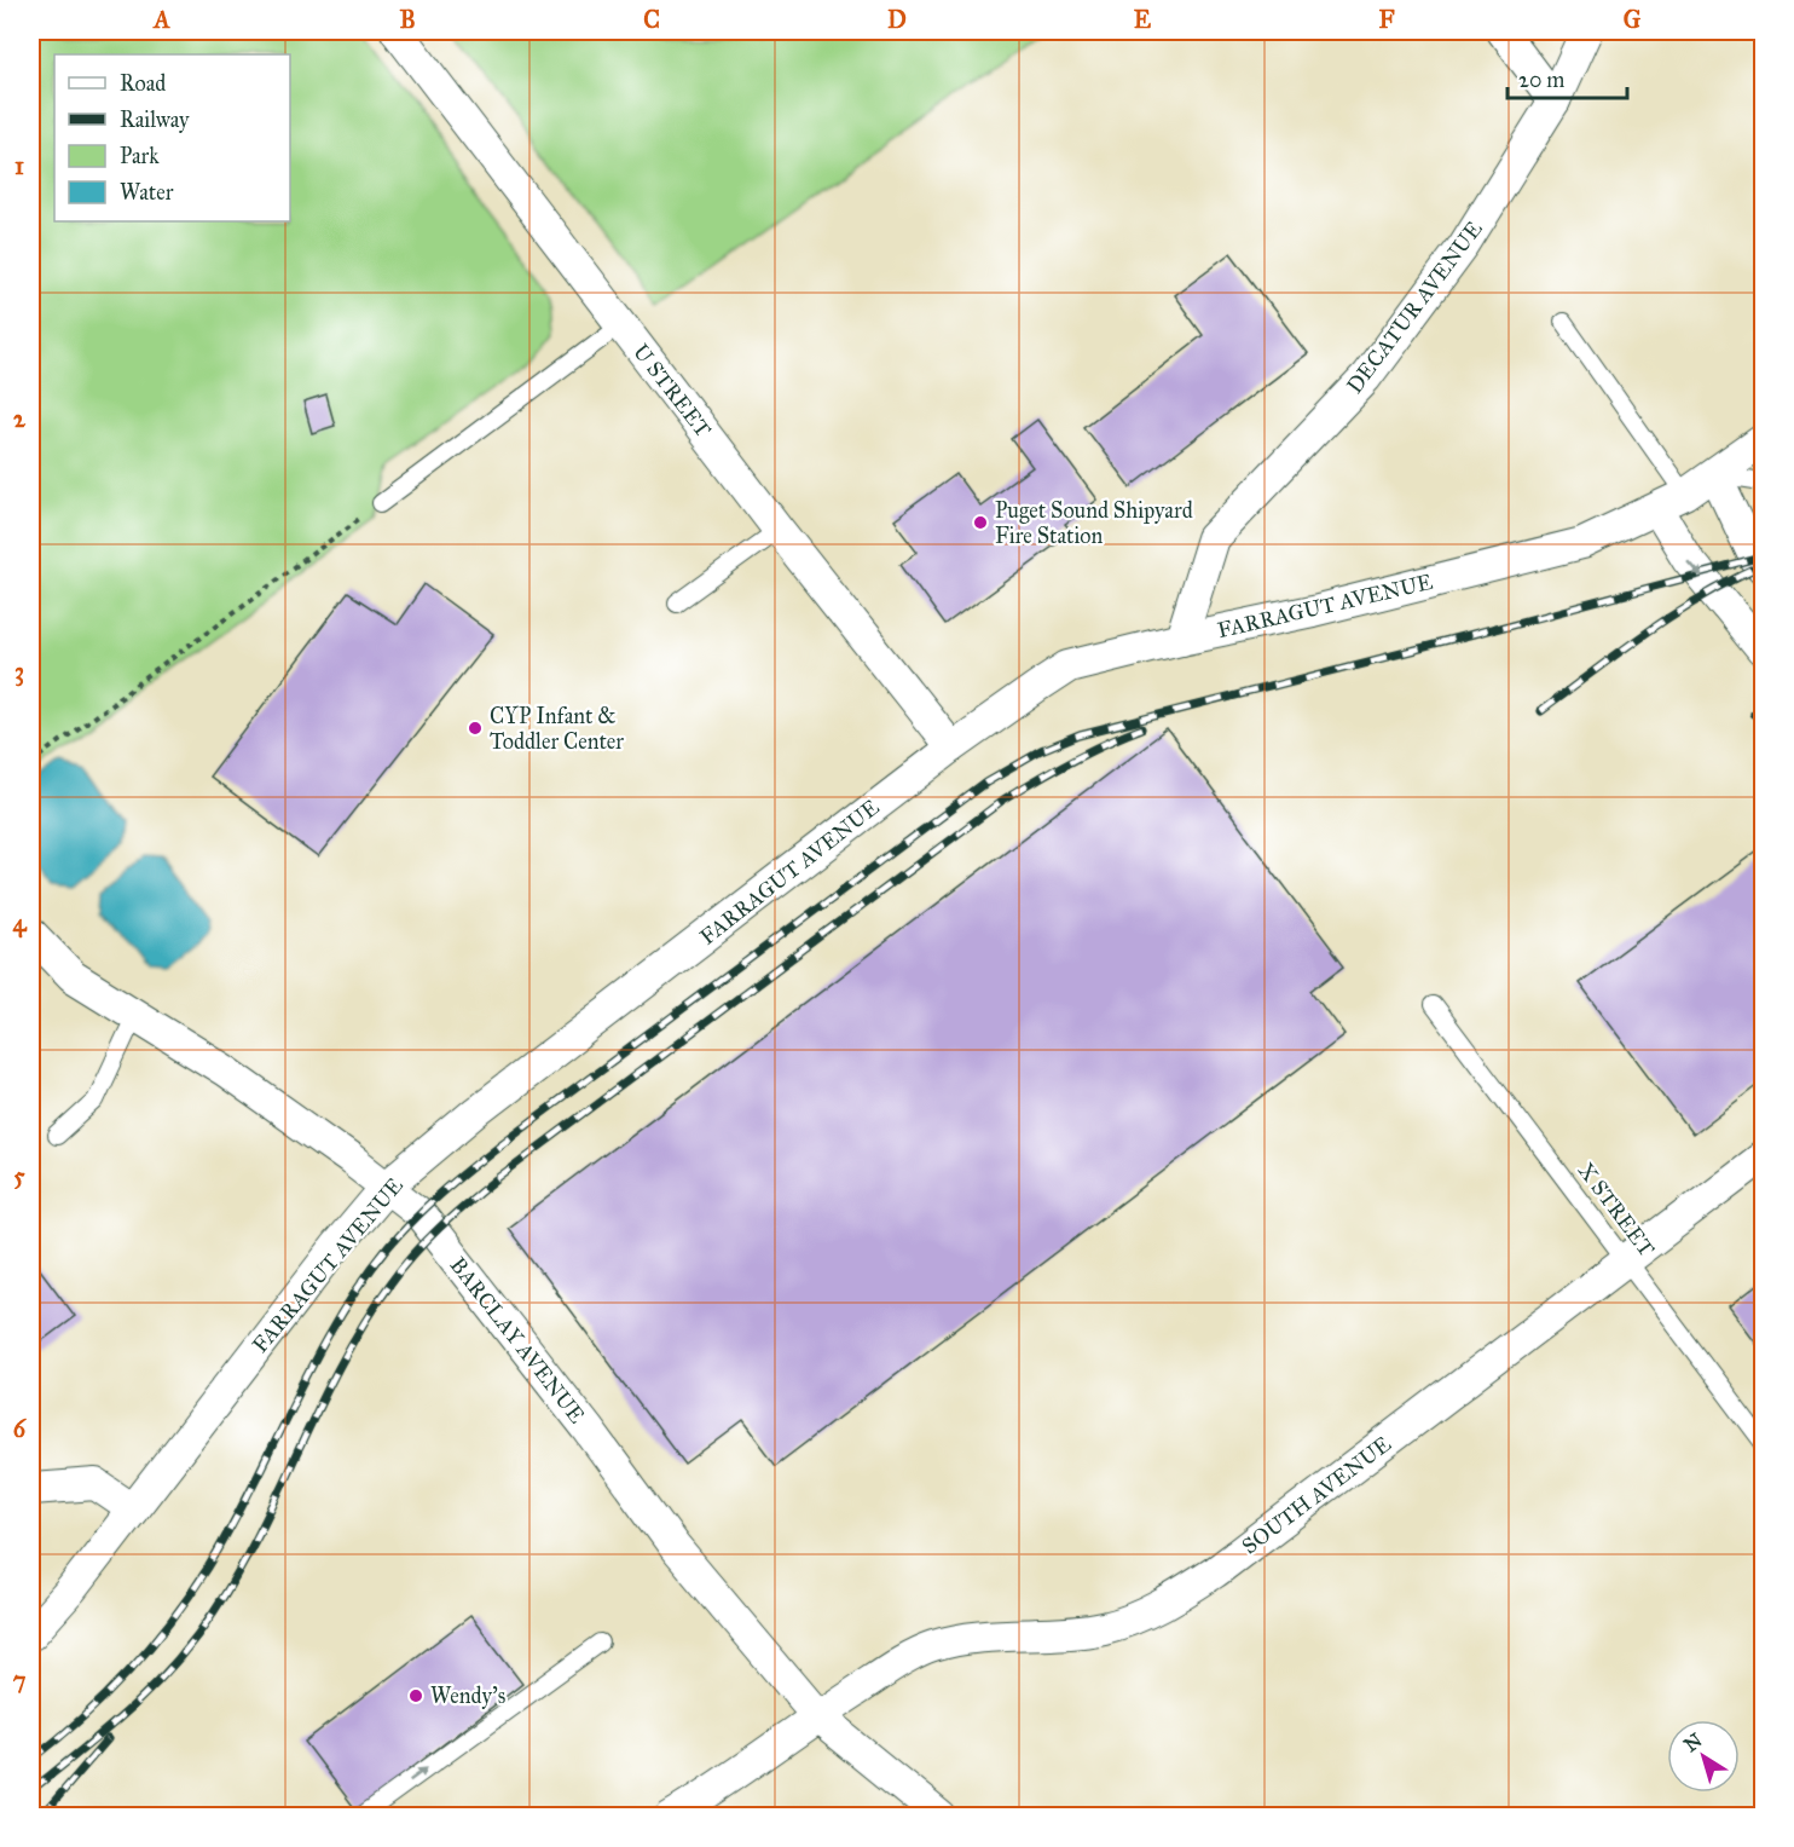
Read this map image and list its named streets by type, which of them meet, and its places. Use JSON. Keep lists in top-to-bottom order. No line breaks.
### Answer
{"streets":{"street":["DECATUR AVENUE","U STREET","FARRAGUT AVENUE","BARCLAY AVENUE","SOUTH AVENUE"],"lane":["X STREET"]},"crossings":[["DECATUR AVENUE","FARRAGUT AVENUE"],["U STREET","FARRAGUT AVENUE"],["FARRAGUT AVENUE","BARCLAY AVENUE"],["X STREET","SOUTH AVENUE"],["BARCLAY AVENUE","SOUTH AVENUE"]],"places":["Puget Sound Shipyard Fire Station","CYP Infant & Toddler Center","Wendy's"],"legend":["Road","Railway","Park","Water"],"scale_bar":"20 m","north":"top left","grid":{"columns":["A","B","C","D","E","F","G"],"rows":["1","2","3","4","5","6","7"]}}
